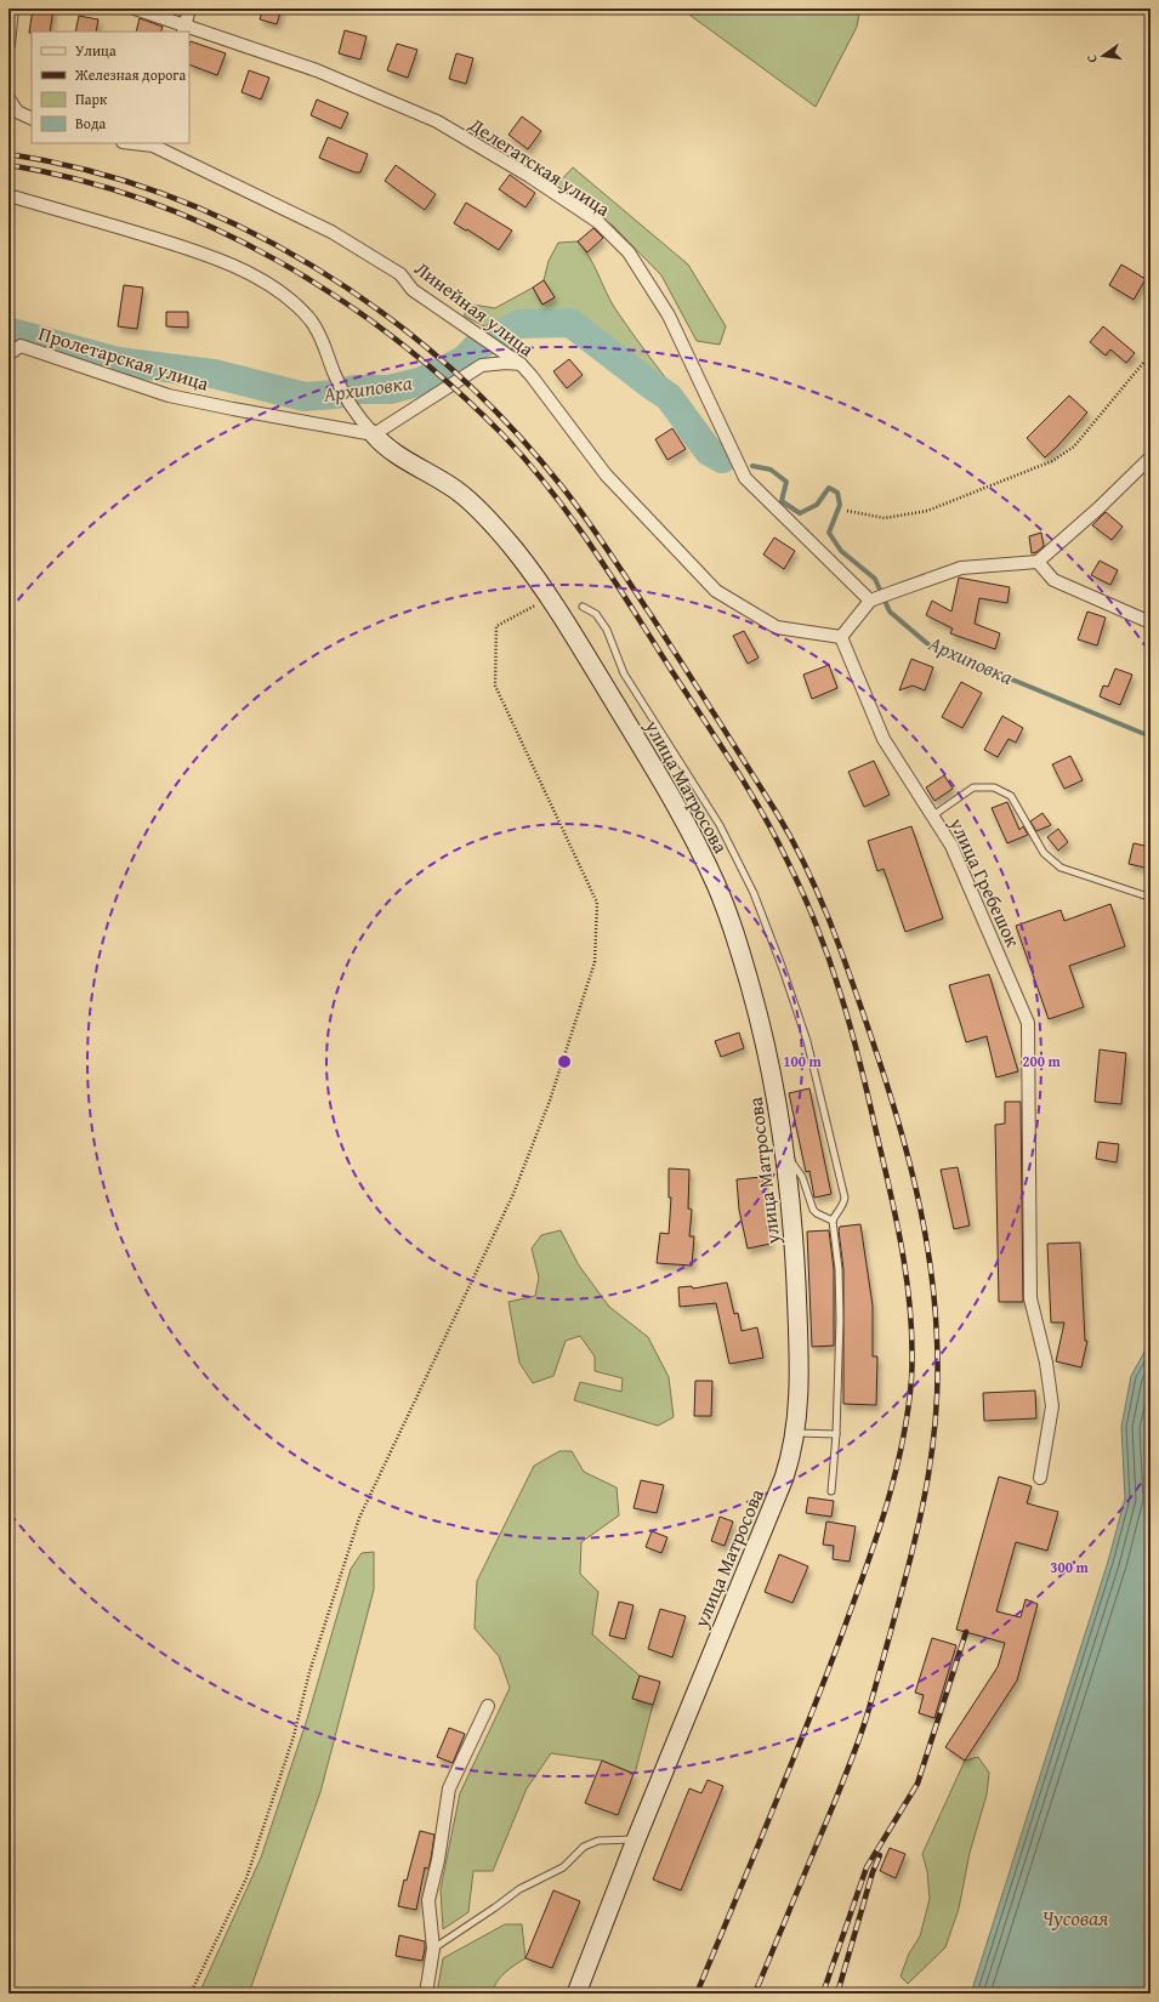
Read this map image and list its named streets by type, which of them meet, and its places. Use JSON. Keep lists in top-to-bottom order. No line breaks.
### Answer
{"streets":{"street":["Делегатская улица","Линейная улица","Пролетарская улица","улица Матросова","улица Гребешок"]},"crossings":[["Линейная улица","улица Гребешок"],["Пролетарская улица","улица Матросова"]],"water":["Архиповка","Чусовая"],"legend":["Улица","Железная дорога","Парк","Вода"],"north":"left","rings":["100 m","200 m","300 m"]}
